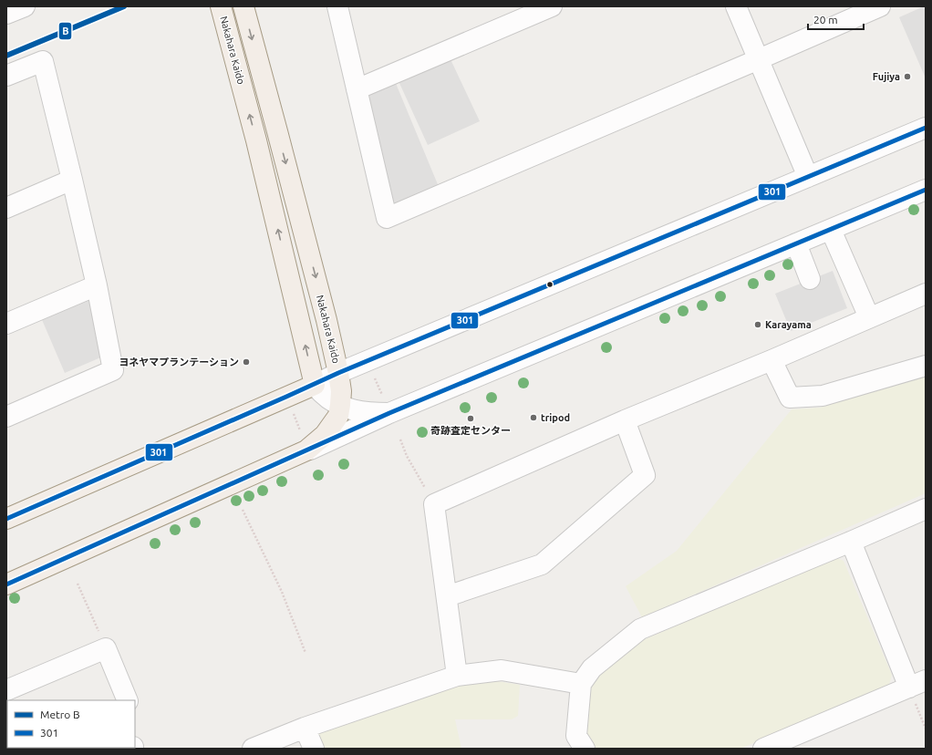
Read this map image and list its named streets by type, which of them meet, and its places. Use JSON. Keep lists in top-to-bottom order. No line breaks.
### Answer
{"streets":{"main road":["Nakahara Kaido"]},"places":["Fujiya","Karayama","ヨネヤマプランテーション","tripod","奇跡査定センター"],"lines":["metro line B","transit line 301"],"legend":["Metro B","301"],"scale_bar":"20 m"}
